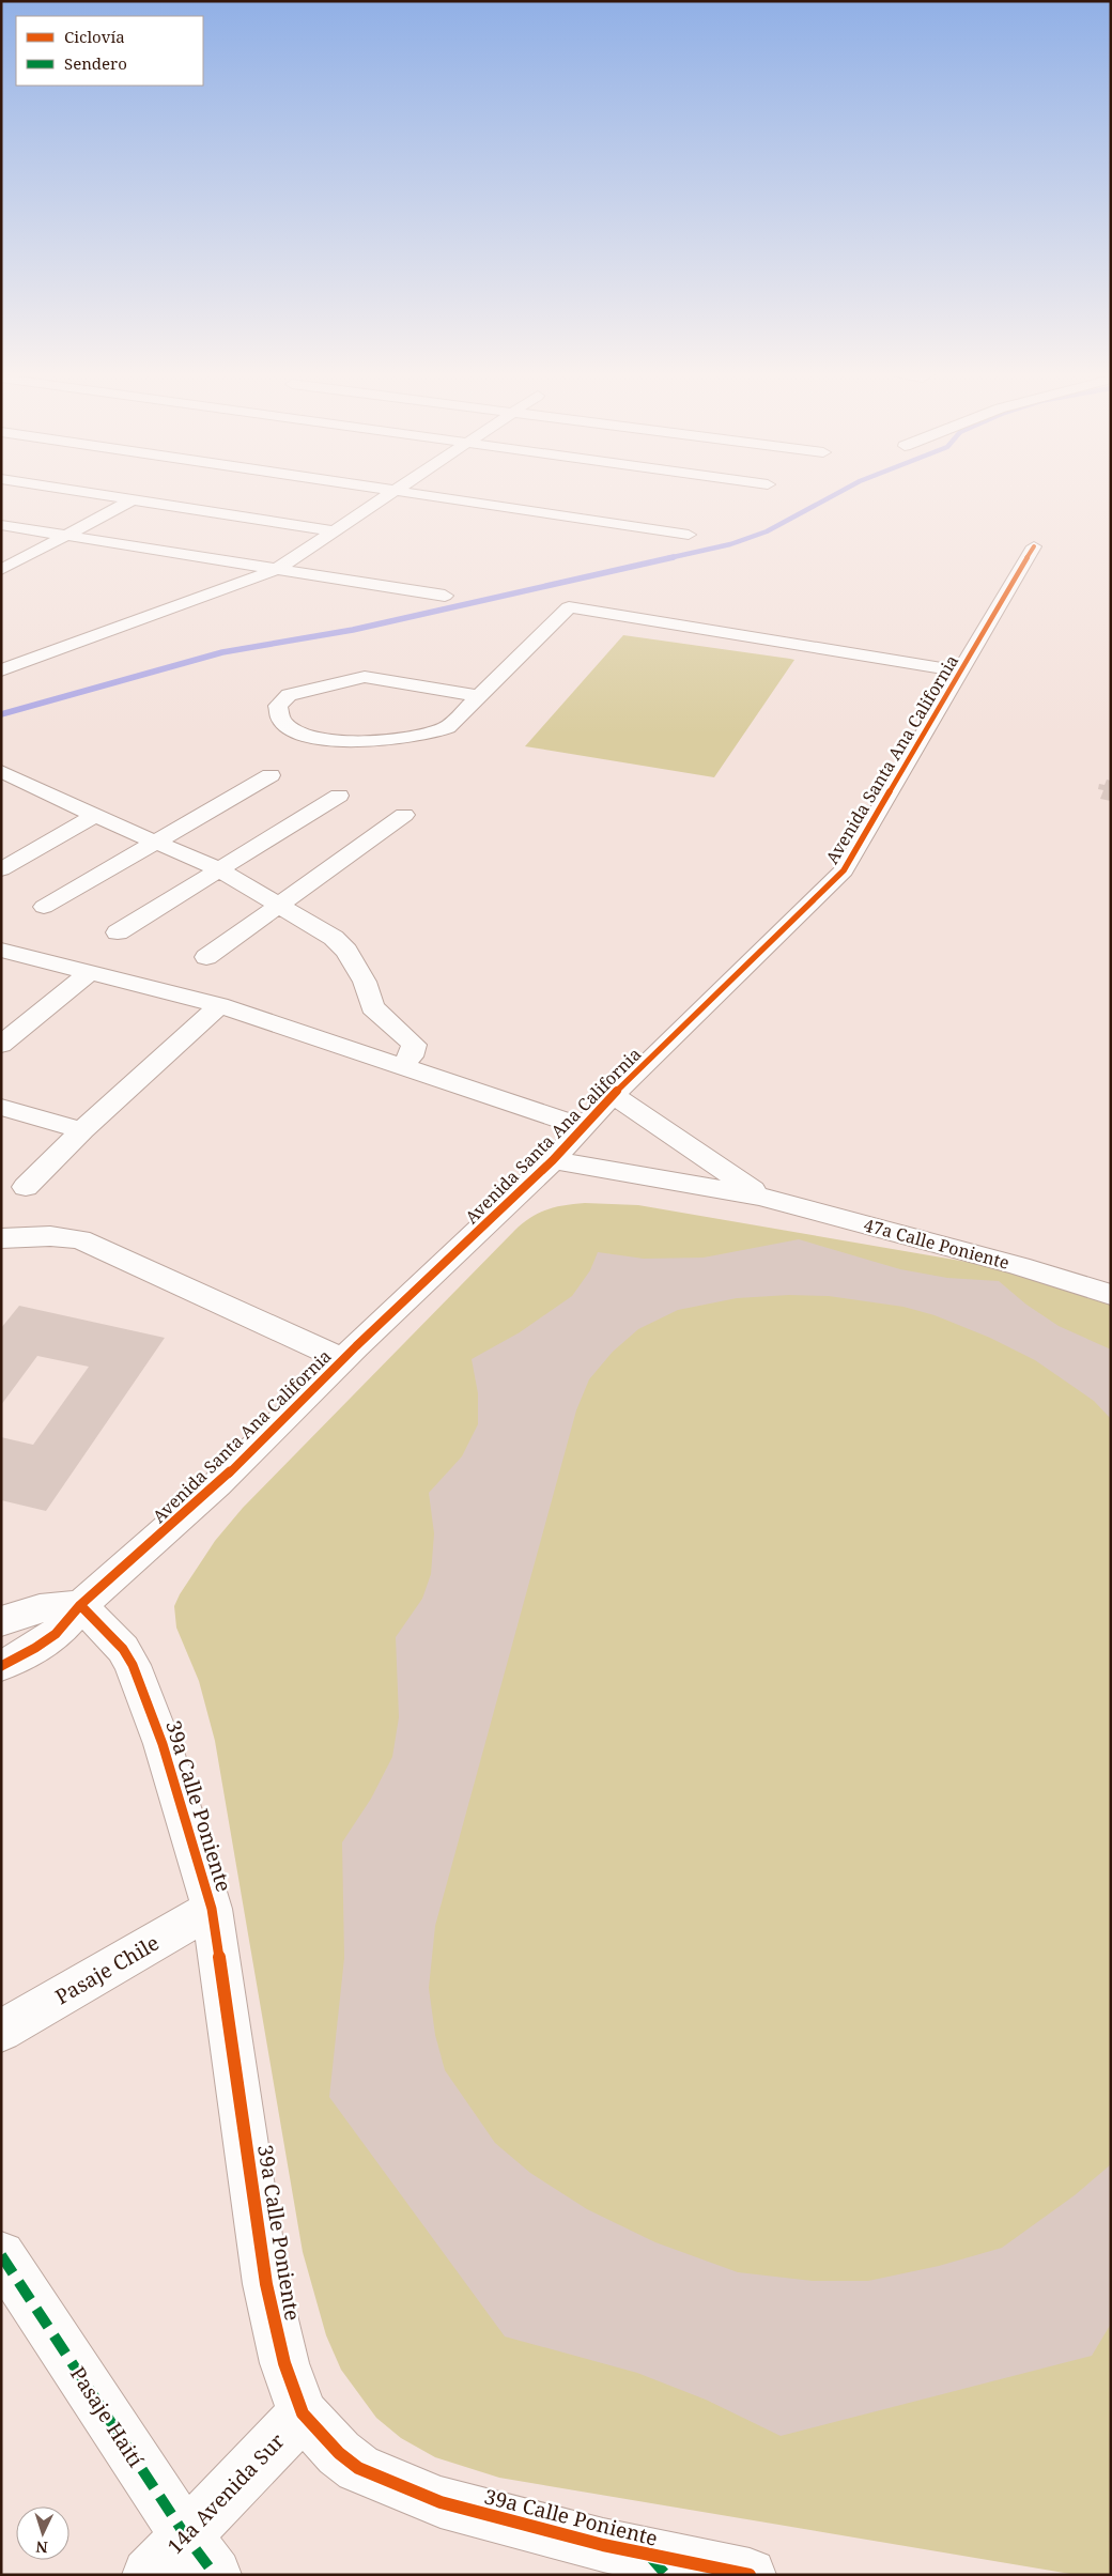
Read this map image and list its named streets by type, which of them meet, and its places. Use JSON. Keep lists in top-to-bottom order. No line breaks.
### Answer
{"streets":{"street":["Avenida Santa Ana California","47a Calle Poniente","39a Calle Poniente","Pasaje Chile","Pasaje Haití","14a Avenida Sur"]},"crossings":[["Avenida Santa Ana California","47a Calle Poniente"],["Avenida Santa Ana California","39a Calle Poniente"],["39a Calle Poniente","Pasaje Chile"],["39a Calle Poniente","14a Avenida Sur"],["Pasaje Haití","14a Avenida Sur"]],"legend":["Ciclovía","Sendero"],"north":"bottom"}
